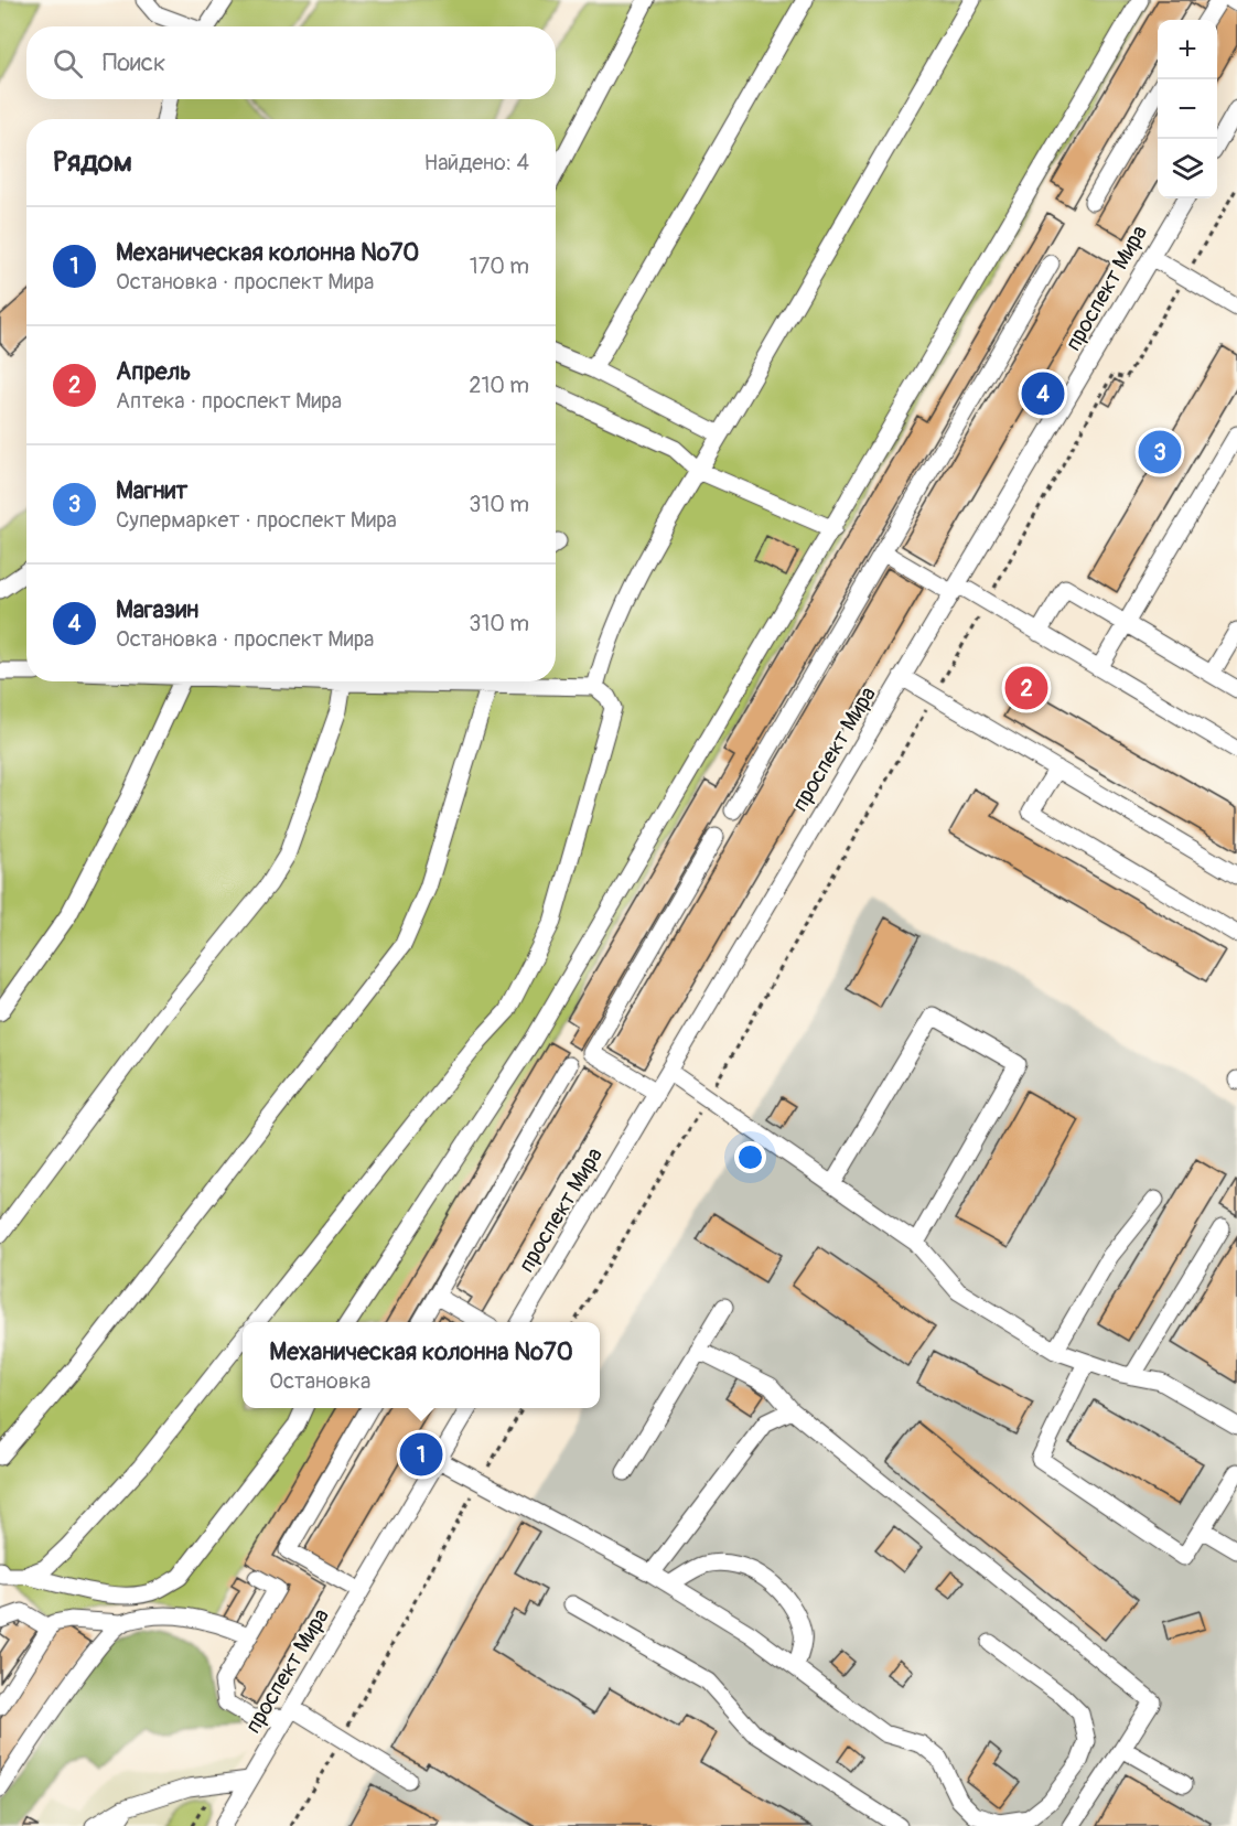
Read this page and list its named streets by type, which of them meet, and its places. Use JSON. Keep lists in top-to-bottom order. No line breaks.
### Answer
{"streets":{"street":["проспект Мира"]},"page":{"map_buttons":["+","−"],"search":"Поиск","heading":["Рядом","Найдено: 4"],"list":[{"mark":"1","name":"Механическая колонна №70","note":"Остановка · проспект Мира","value":"170 m"},{"mark":"2","name":"Апрель","note":"Аптека · проспект Мира","value":"210 m"},{"mark":"3","name":"Магнит","note":"Супермаркет · проспект Мира","value":"310 m"},{"mark":"4","name":"Магазин","note":"Остановка · проспект Мира","value":"310 m"}],"pins":["4","3","2","1"],"popup":["Механическая колонна №70","Остановка"]}}
